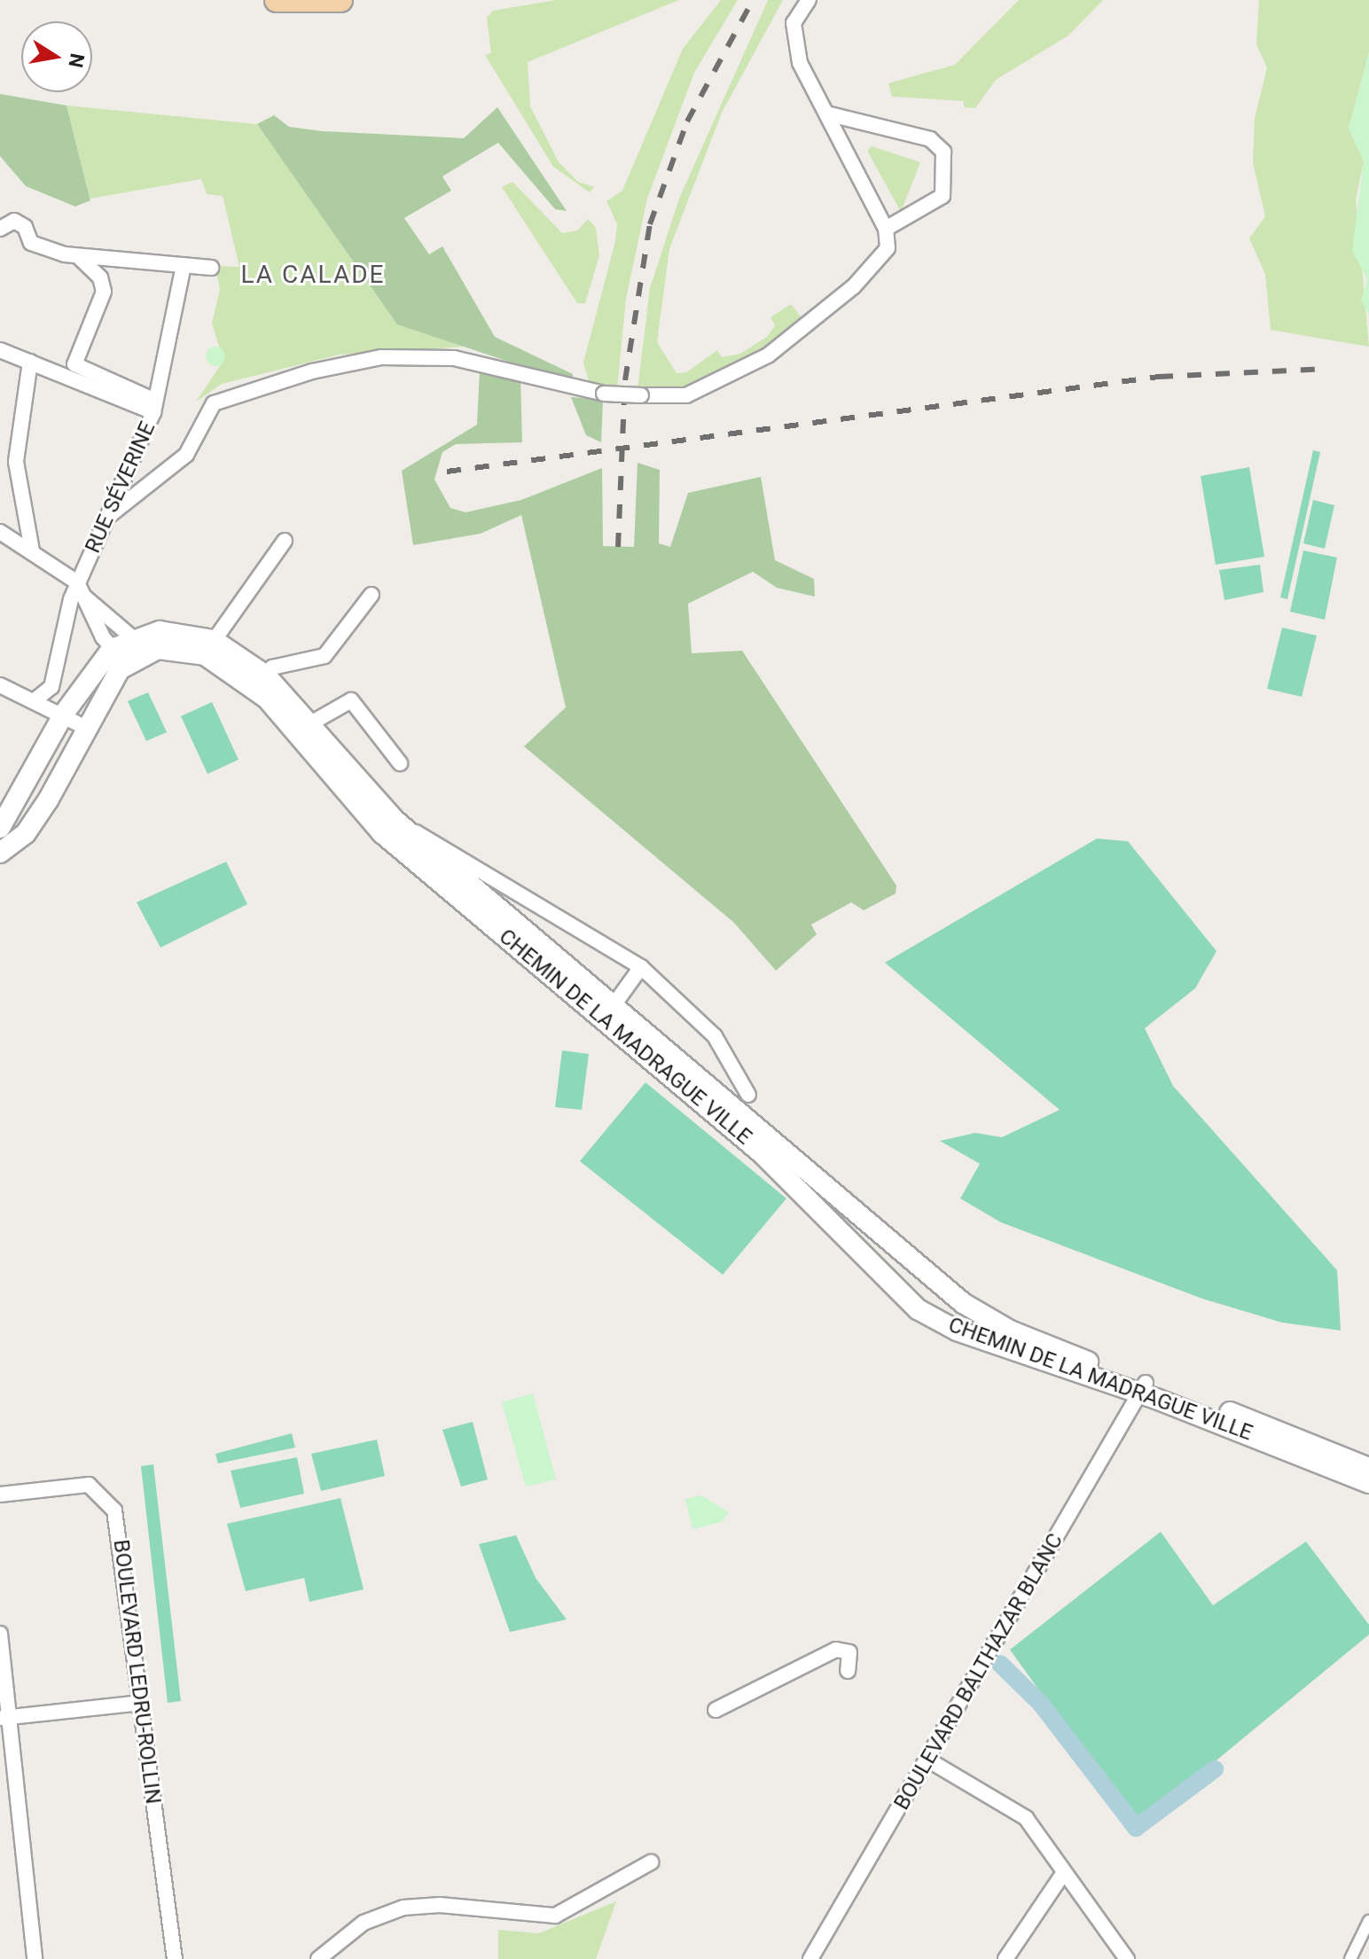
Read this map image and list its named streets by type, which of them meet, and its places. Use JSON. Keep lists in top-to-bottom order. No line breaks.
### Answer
{"streets":{"street":["RUE SÉVERINE","CHEMIN DE LA MADRAGUE VILLE","BOULEVARD LEDRU-ROLLIN","BOULEVARD BALTHAZAR BLANC"]},"crossings":[["CHEMIN DE LA MADRAGUE VILLE","BOULEVARD BALTHAZAR BLANC"]],"districts":["LA CALADE"],"north":"right"}
